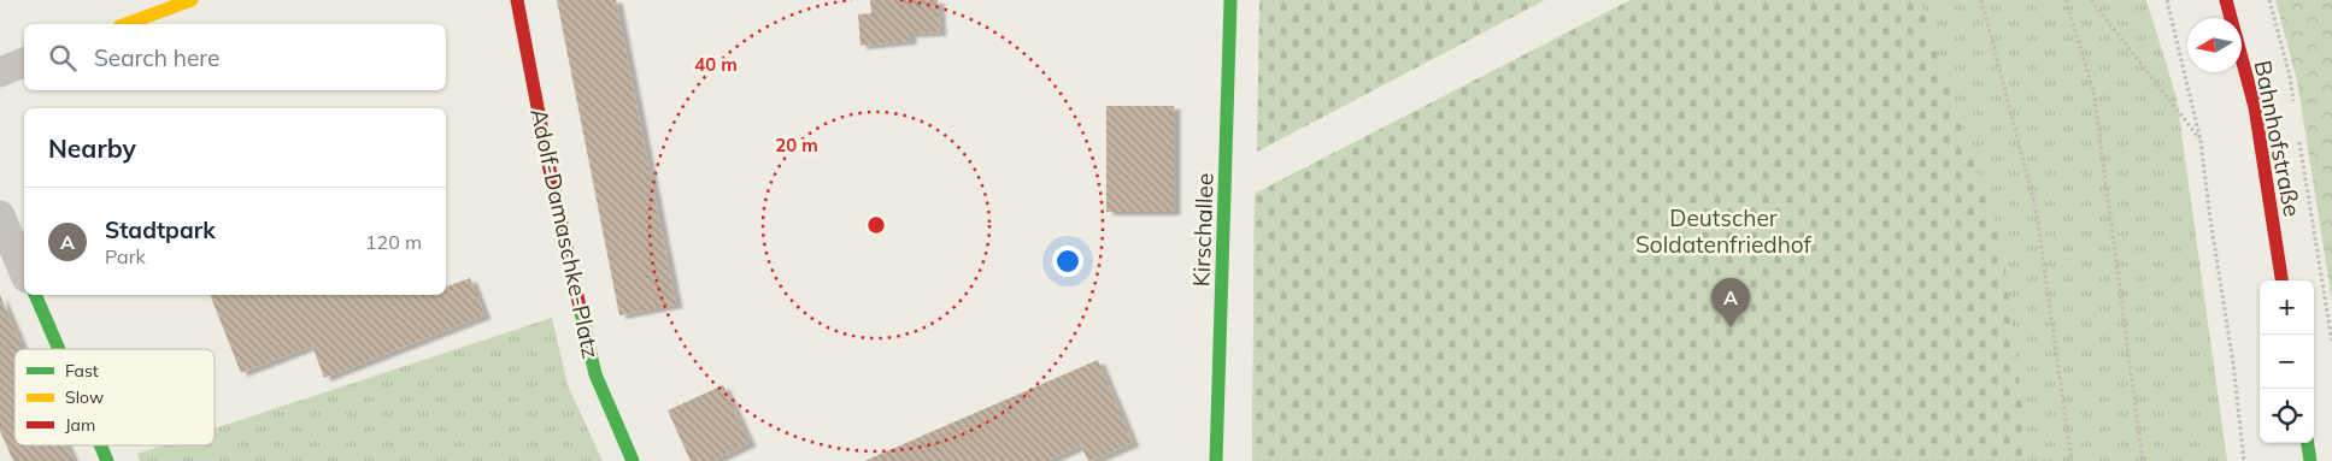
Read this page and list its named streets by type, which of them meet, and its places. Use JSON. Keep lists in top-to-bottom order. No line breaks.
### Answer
{"streets":{"street":["Bahnhofstraße","Kirschallee","Adolf-Damaschke-Platz"]},"parks":["Deutscher Soldatenfriedhof"],"legend":["Fast","Slow","Jam"],"north":"left","page":{"search":"Search here","heading":"Nearby","list":[{"mark":"A","name":"Stadtpark","note":"Park","value":"120 m"}],"pins":"A","map_buttons":["+","−"]},"rings":["40 m","20 m"]}
